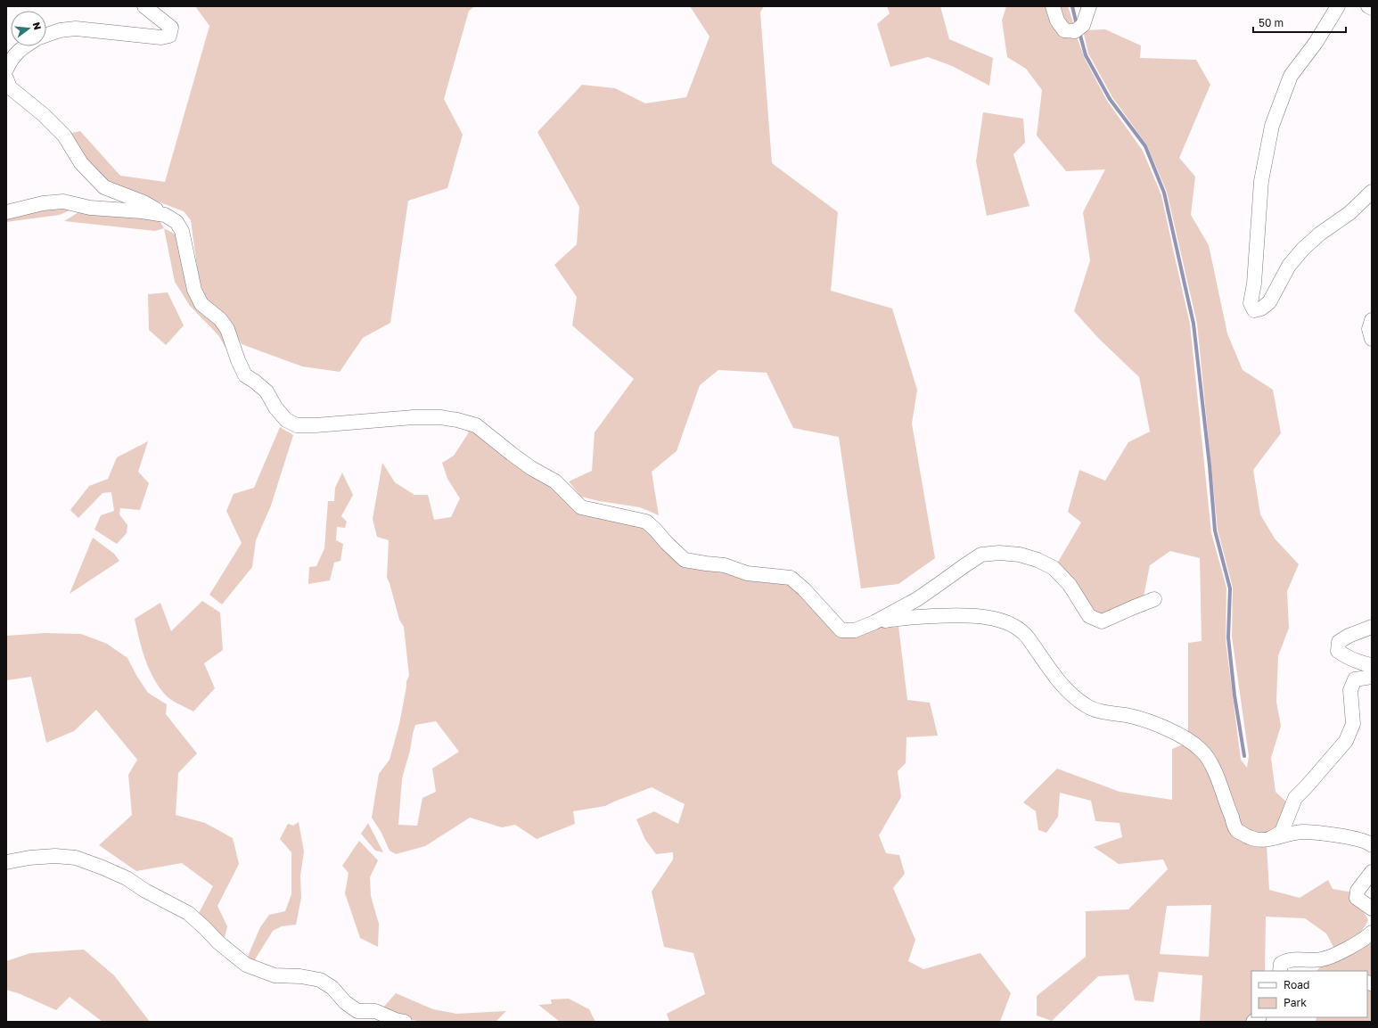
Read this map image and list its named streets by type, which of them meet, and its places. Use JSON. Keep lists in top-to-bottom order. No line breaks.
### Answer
{"legend":["Road","Park"],"scale_bar":"50 m","north":"right"}
